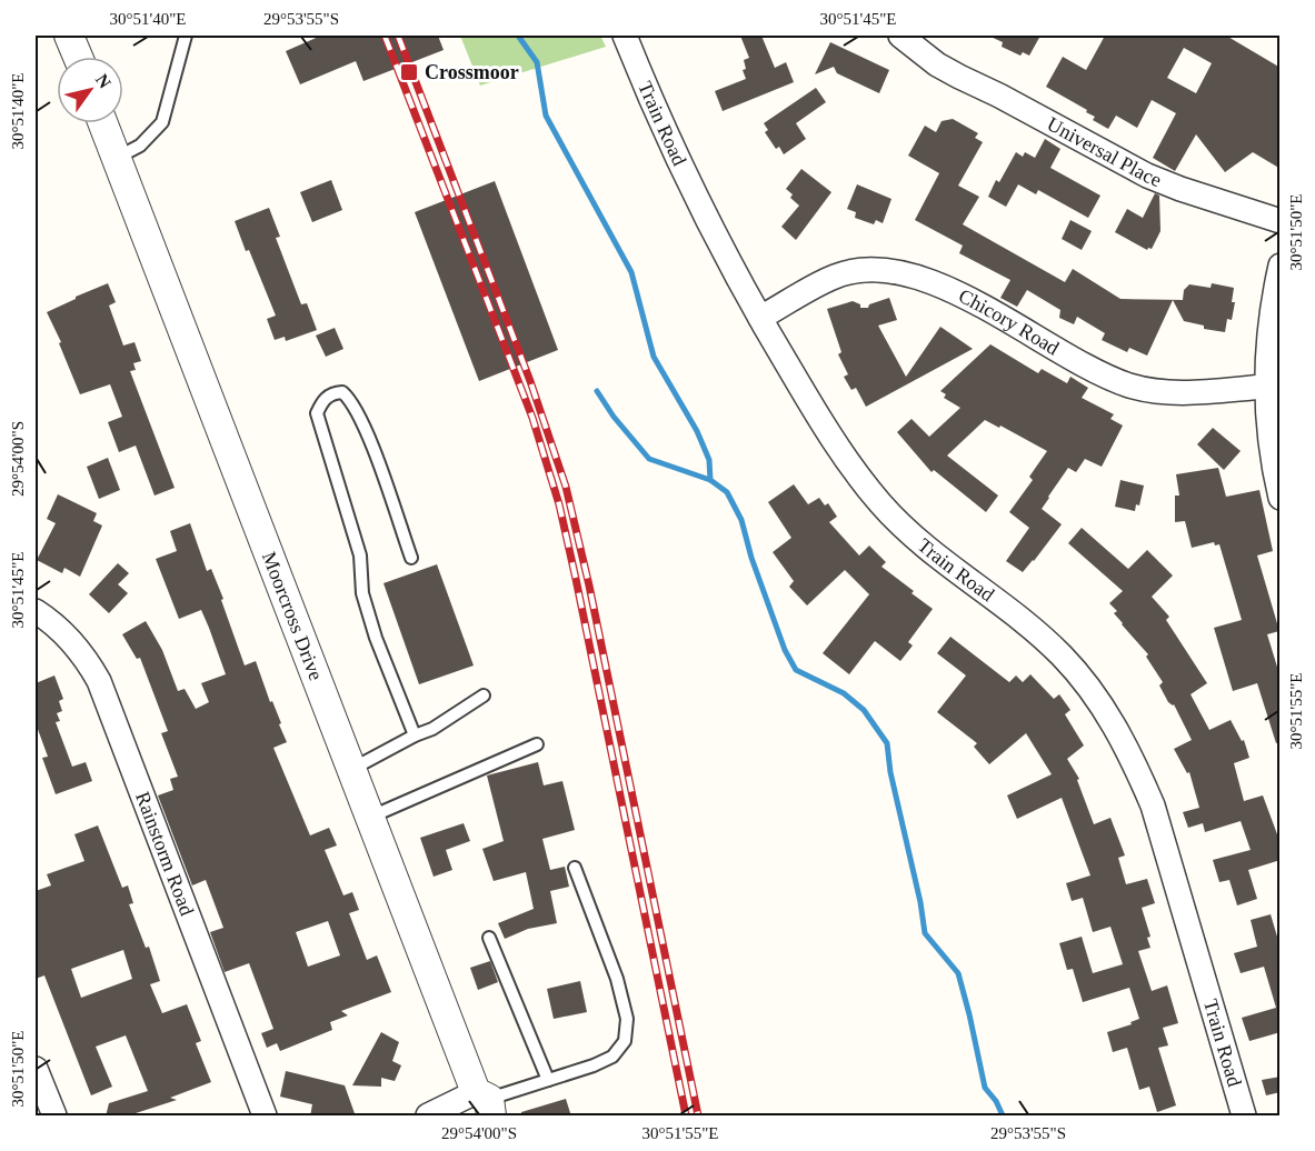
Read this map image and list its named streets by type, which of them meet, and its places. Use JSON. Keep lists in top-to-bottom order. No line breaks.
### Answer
{"streets":{"street":["Train Road","Universal Place","Chicory Road","Moorcross Drive","Rainstorm Road"]},"crossings":[["Train Road","Chicory Road"]],"places":{"transit":["Crossmoor"]},"north":"top right","coordinates":["30°51'40\"E","29°53'55\"S","30°51'45\"E","30°51'50\"E","29°54'00\"S","30°51'55\"E"]}
